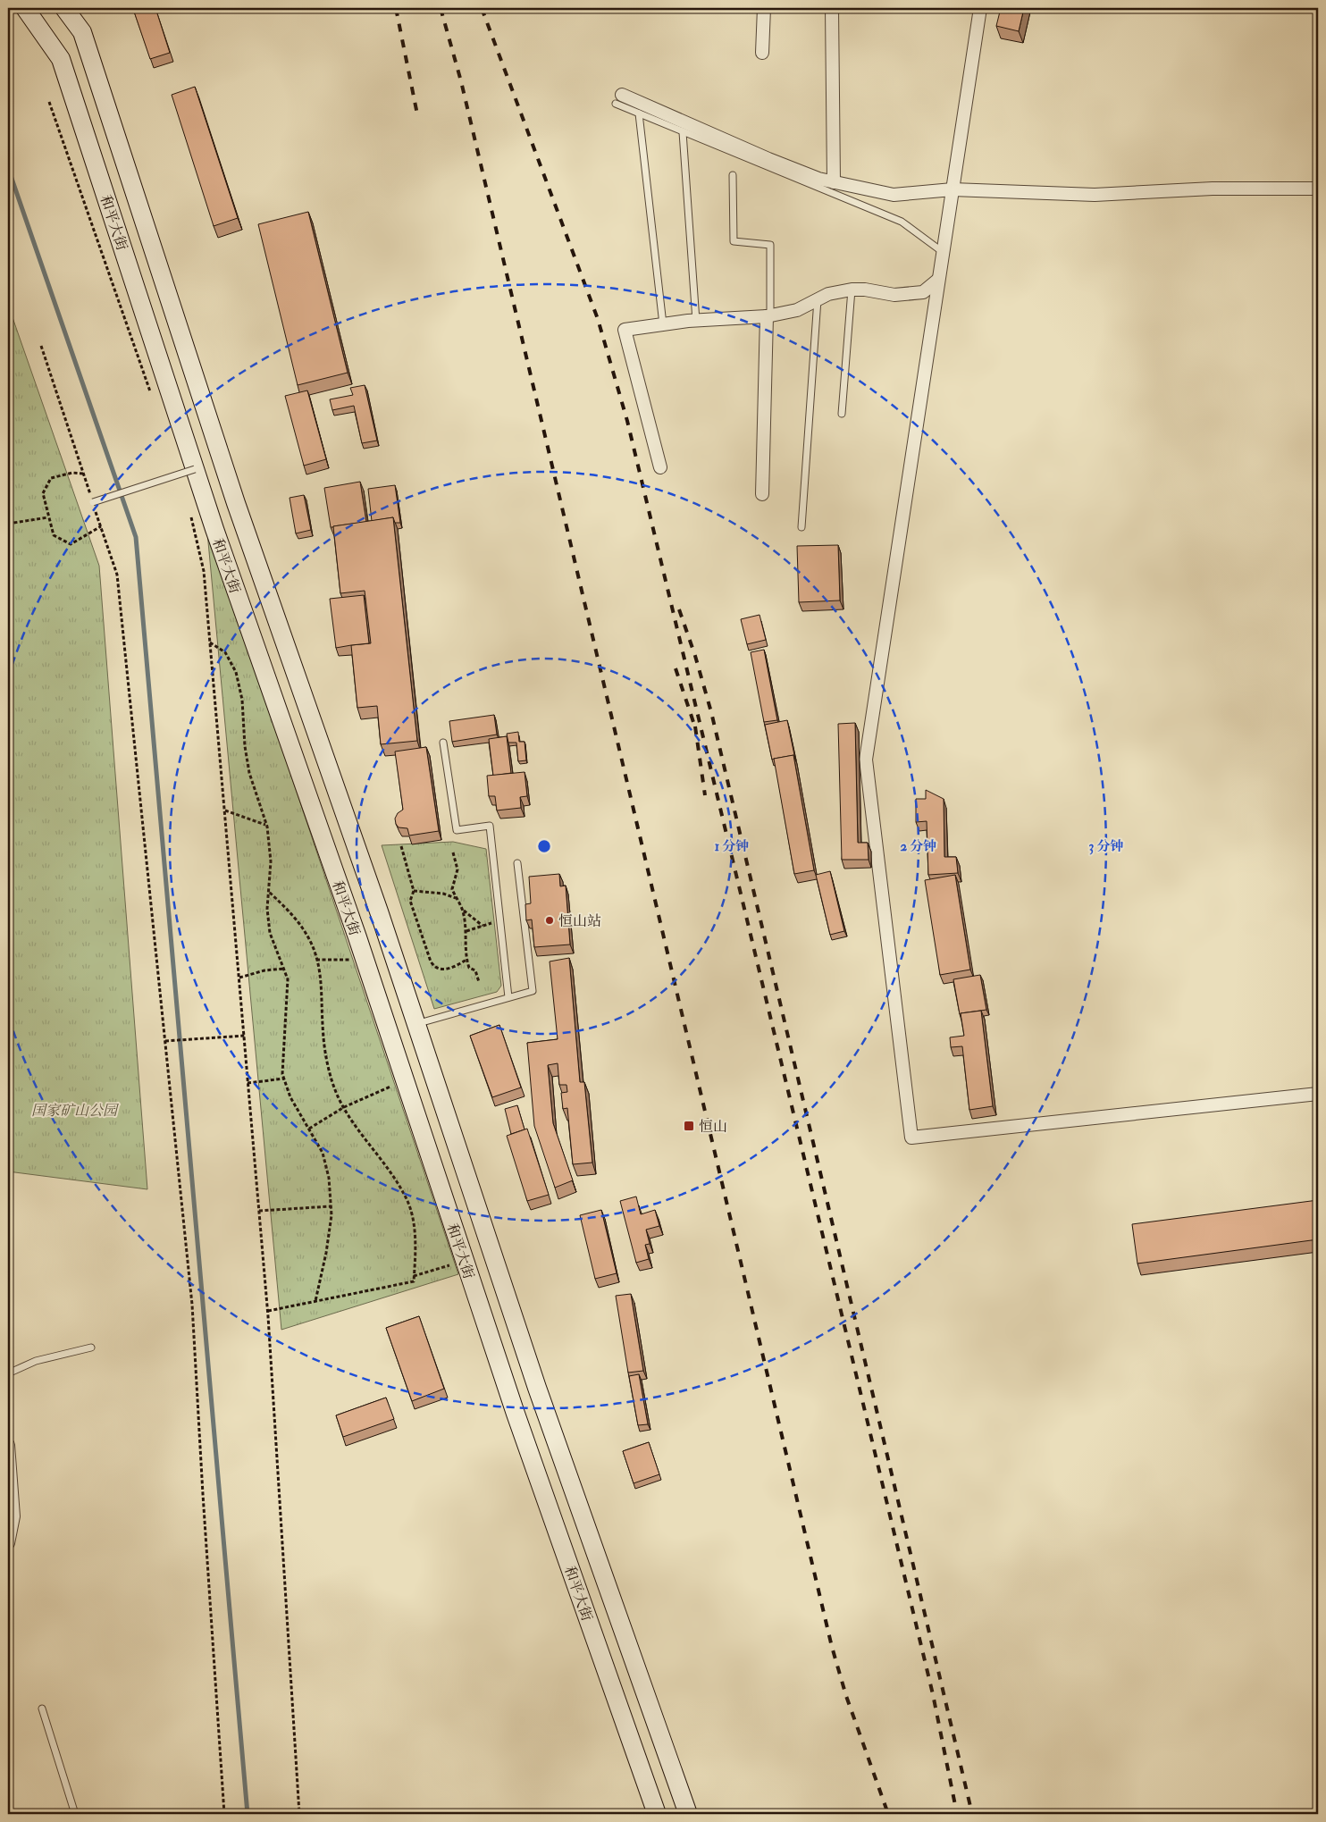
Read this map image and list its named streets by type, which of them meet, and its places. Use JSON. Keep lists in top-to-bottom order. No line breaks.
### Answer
{"streets":{"main road":["和平大街"]},"parks":["国家矿山公园"],"places":{"other":["恒山站"],"transit":["恒山"]},"rings":["1 分钟","2 分钟","3 分钟"]}
